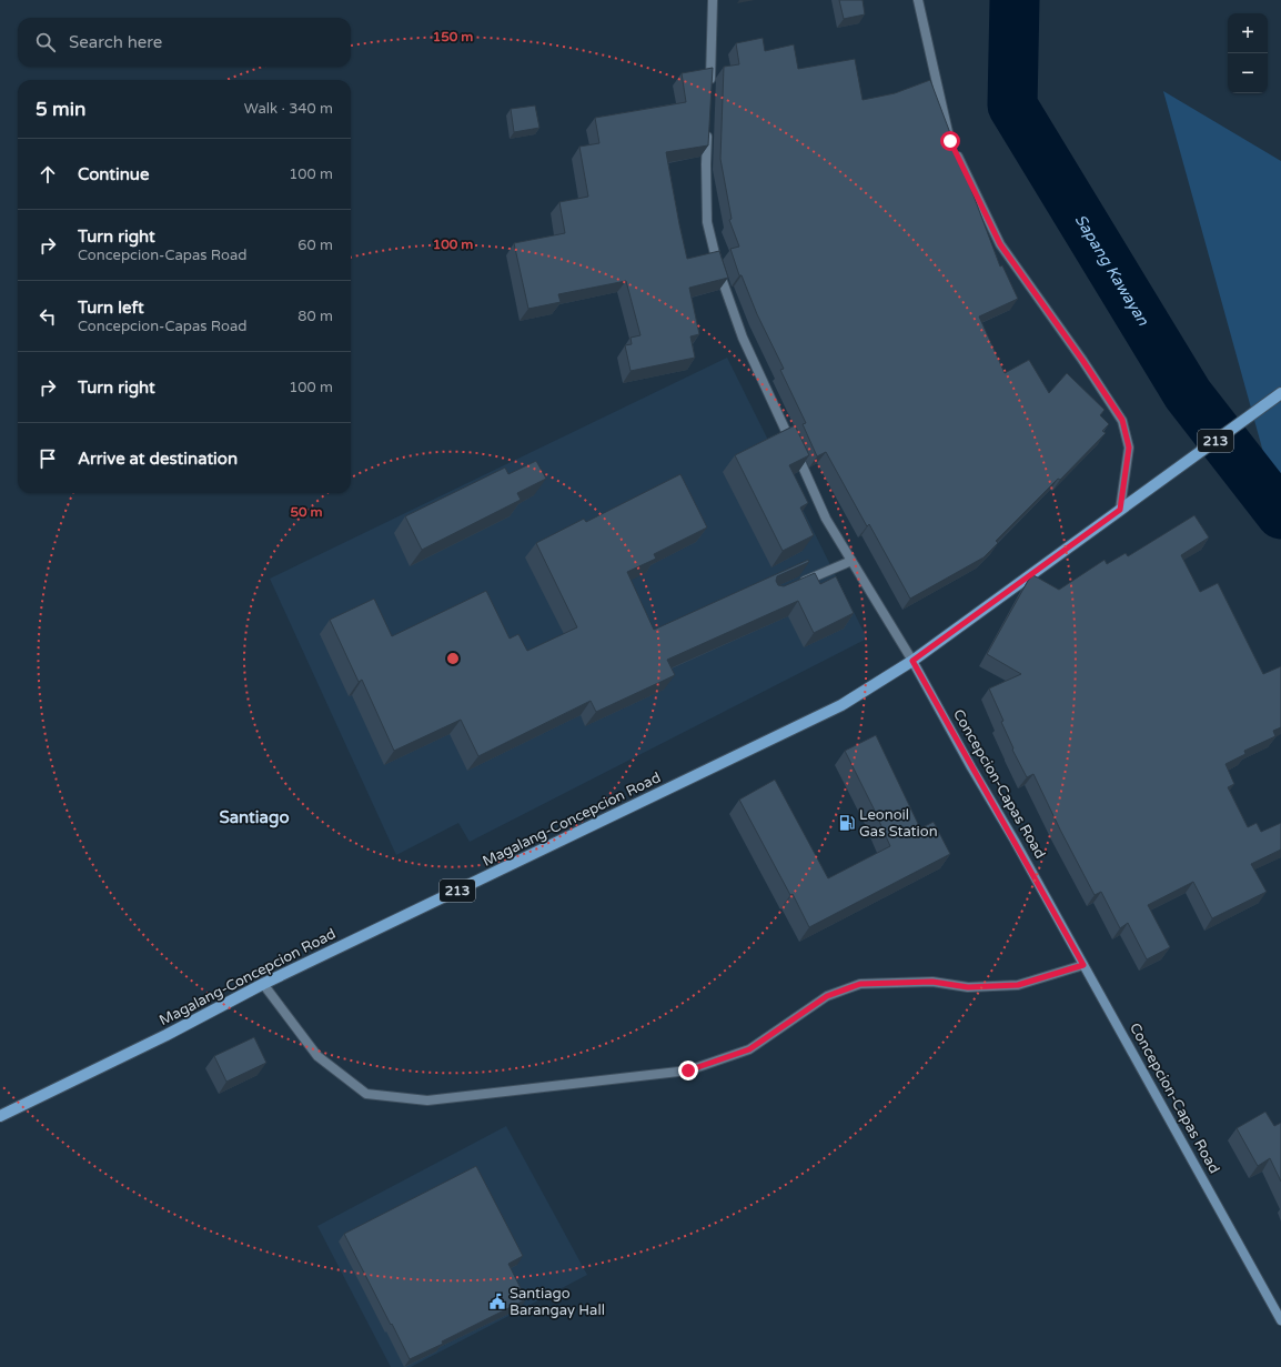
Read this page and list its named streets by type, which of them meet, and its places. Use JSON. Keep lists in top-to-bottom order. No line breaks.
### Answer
{"streets":{"main road":["213","Concepcion-Capas Road","Magalang-Concepcion Road"]},"crossings":[["213","Concepcion-Capas Road"],["213","Magalang-Concepcion Road"],["Concepcion-Capas Road","Magalang-Concepcion Road"]],"districts":["Santiago"],"water":["Sapang Kawayan"],"places":{"fuel station":["Leonoil Gas Station"],"public building":["Santiago Barangay Hall"]},"page":{"map_buttons":["+","−"],"search":"Search here","heading":["5 min","Walk · 340 m"],"list":[["Continue","100 m"],["Turn right","Concepcion-Capas Road","60 m"],["Turn left","Concepcion-Capas Road","80 m"],["Turn right","100 m"],"Arrive at destination"]},"rings":["150 m","100 m","50 m"]}
